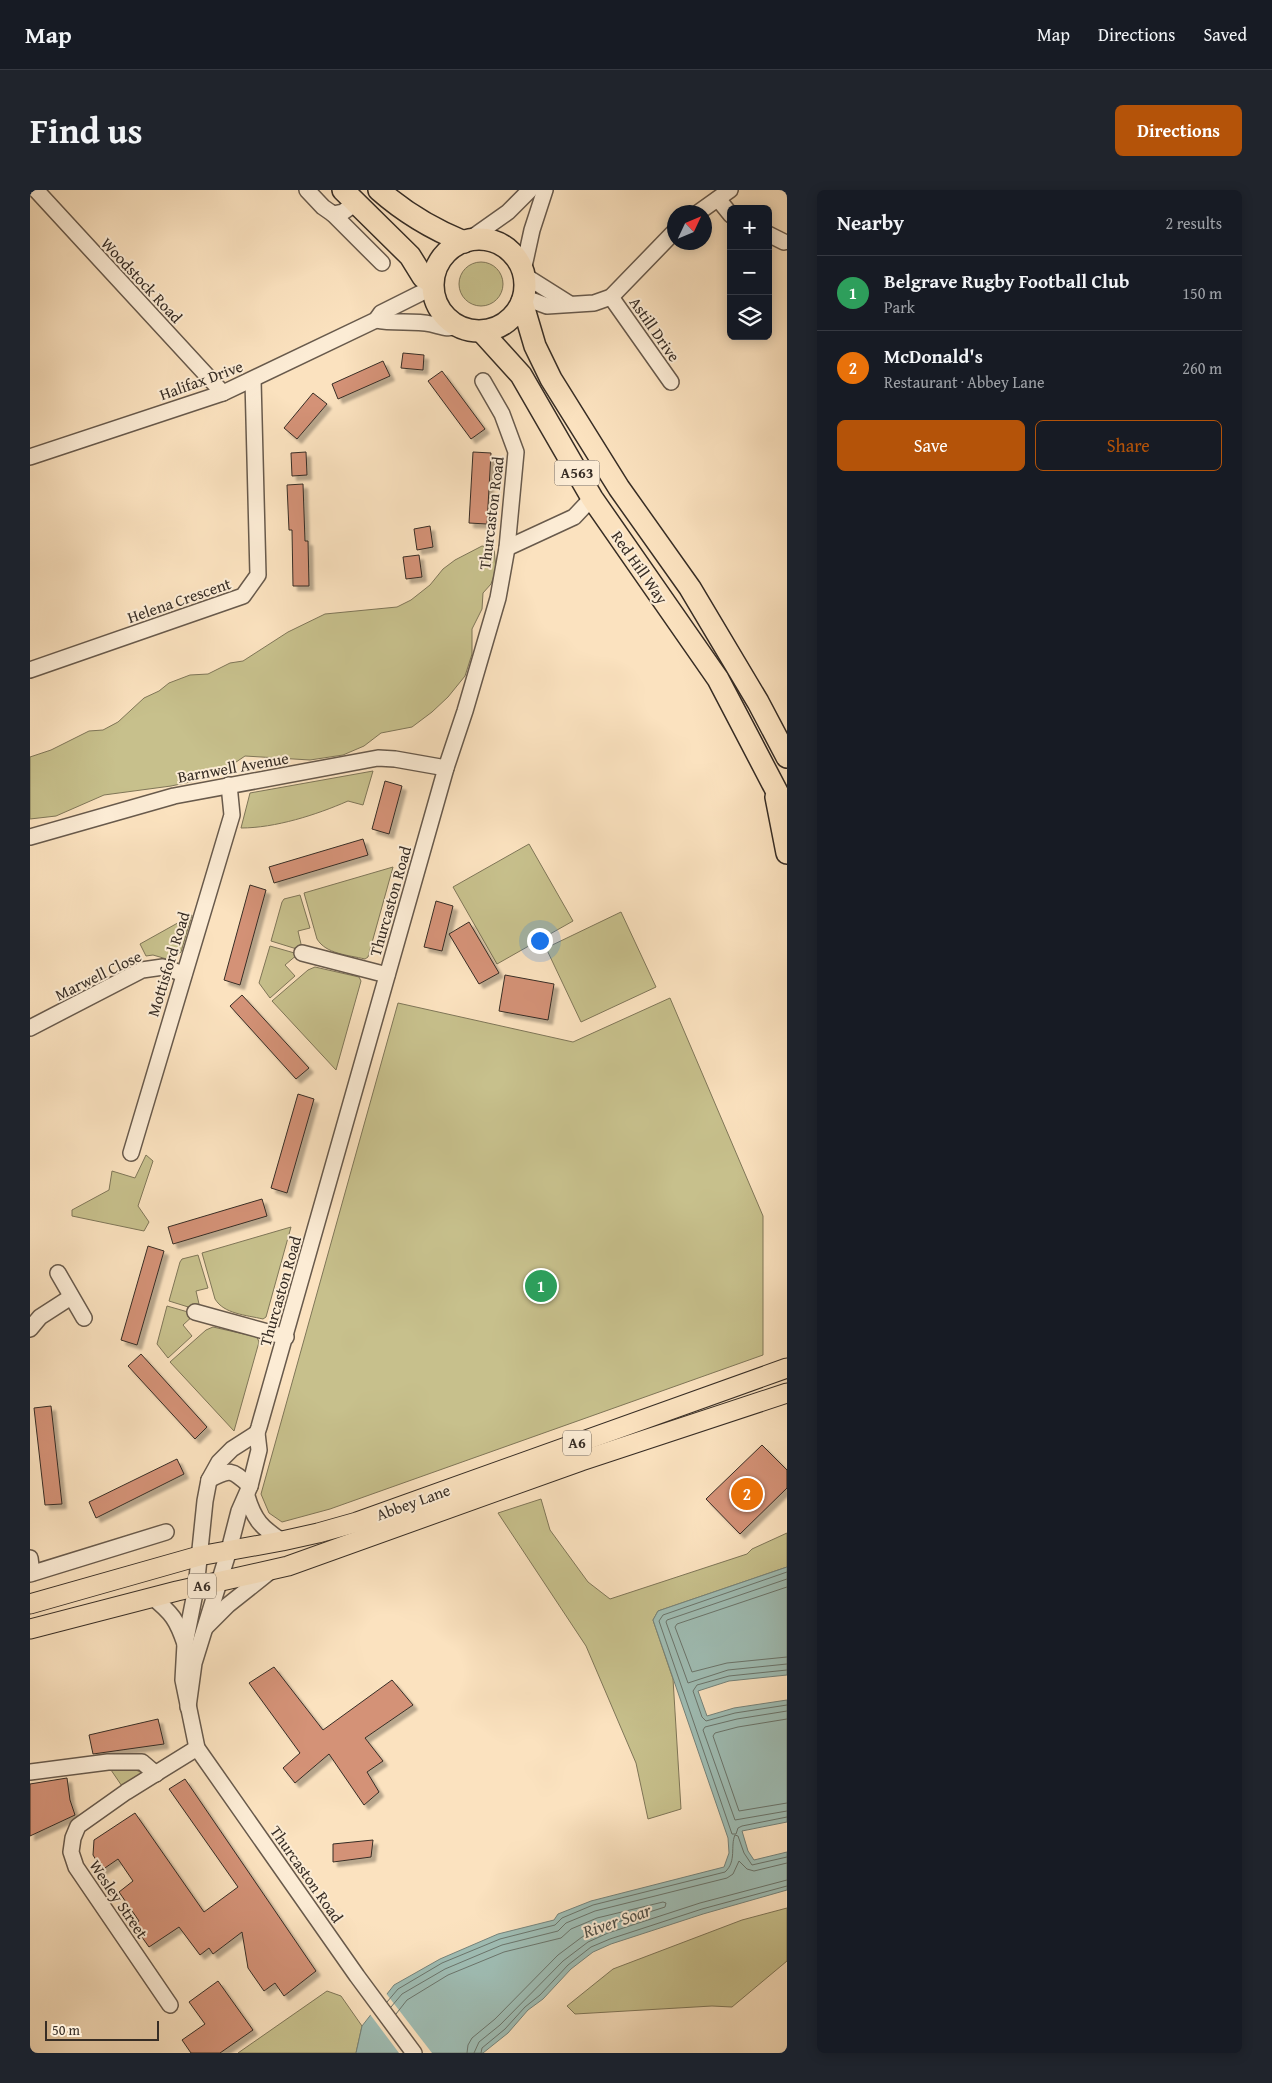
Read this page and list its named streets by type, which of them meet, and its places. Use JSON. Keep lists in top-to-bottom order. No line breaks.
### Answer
{"streets":{"highway":["A563","Red Hill Way"],"main road":["A6","Abbey Lane"],"street":["Woodstock Road","Astill Drive","Halifax Drive","Thurcaston Road","Helena Crescent","Barnwell Avenue","Mottisford Road","Marwell Close","Wesley Street"]},"crossings":[["Woodstock Road","Halifax Drive"],["Astill Drive","Halifax Drive"],["Astill Drive","Red Hill Way"],["Halifax Drive","Red Hill Way"],["Halifax Drive","Helena Crescent"],["Thurcaston Road","Barnwell Avenue"],["Thurcaston Road","Abbey Lane"],["Thurcaston Road","Wesley Street"],["Barnwell Avenue","Mottisford Road"],["Mottisford Road","Marwell Close"]],"water":["River Soar"],"scale_bar":"50 m","north":"top right","page":{"header":"Map","nav":["Map","Directions","Saved"],"title":"Find us","buttons":["Directions",["Save","Share"]],"heading":["Nearby","2 results"],"map_buttons":["+","−"],"list":[{"mark":"1","name":"Belgrave Rugby Football Club","note":"Park","value":"150 m"},{"mark":"2","name":"McDonald's","note":"Restaurant · Abbey Lane","value":"260 m"}],"pins":["1","2"],"scale":"50 m"}}
